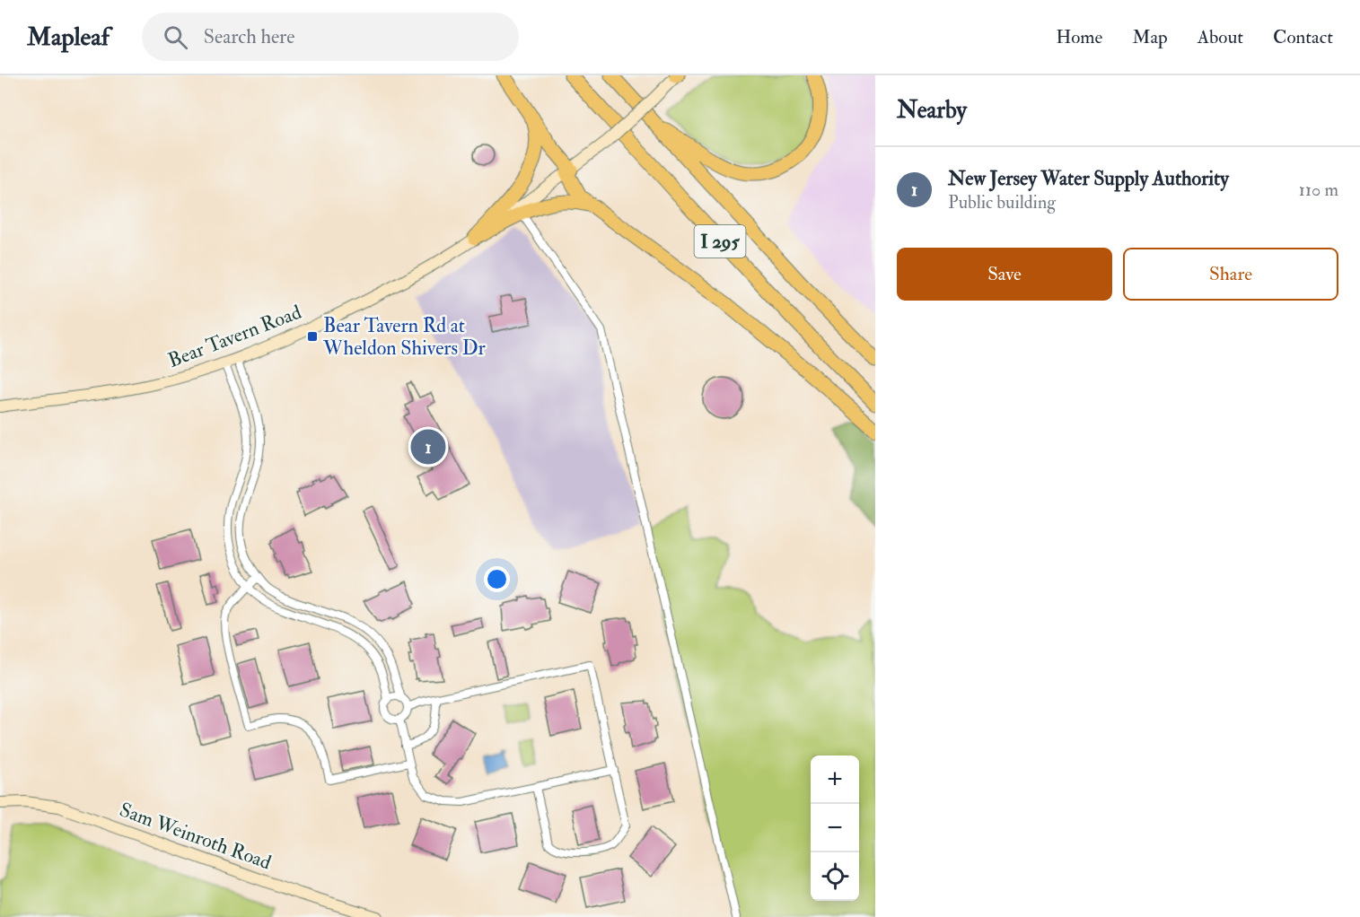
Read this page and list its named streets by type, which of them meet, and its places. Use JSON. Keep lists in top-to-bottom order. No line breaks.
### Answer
{"streets":{"highway":["I 295"],"street":["Bear Tavern Road","Sam Weinroth Road"]},"places":{"transit":["Bear Tavern Rd at Wheldon Shivers Dr"]},"page":{"header":"Mapleaf","search":"Search here","nav":["Home","Map","About","Contact"],"heading":"Nearby","list":[{"mark":"1","name":"New Jersey Water Supply Authority","note":"Public building","value":"110 m"}],"buttons":["Save","Share"],"pins":"1","map_buttons":["+","−"]}}
